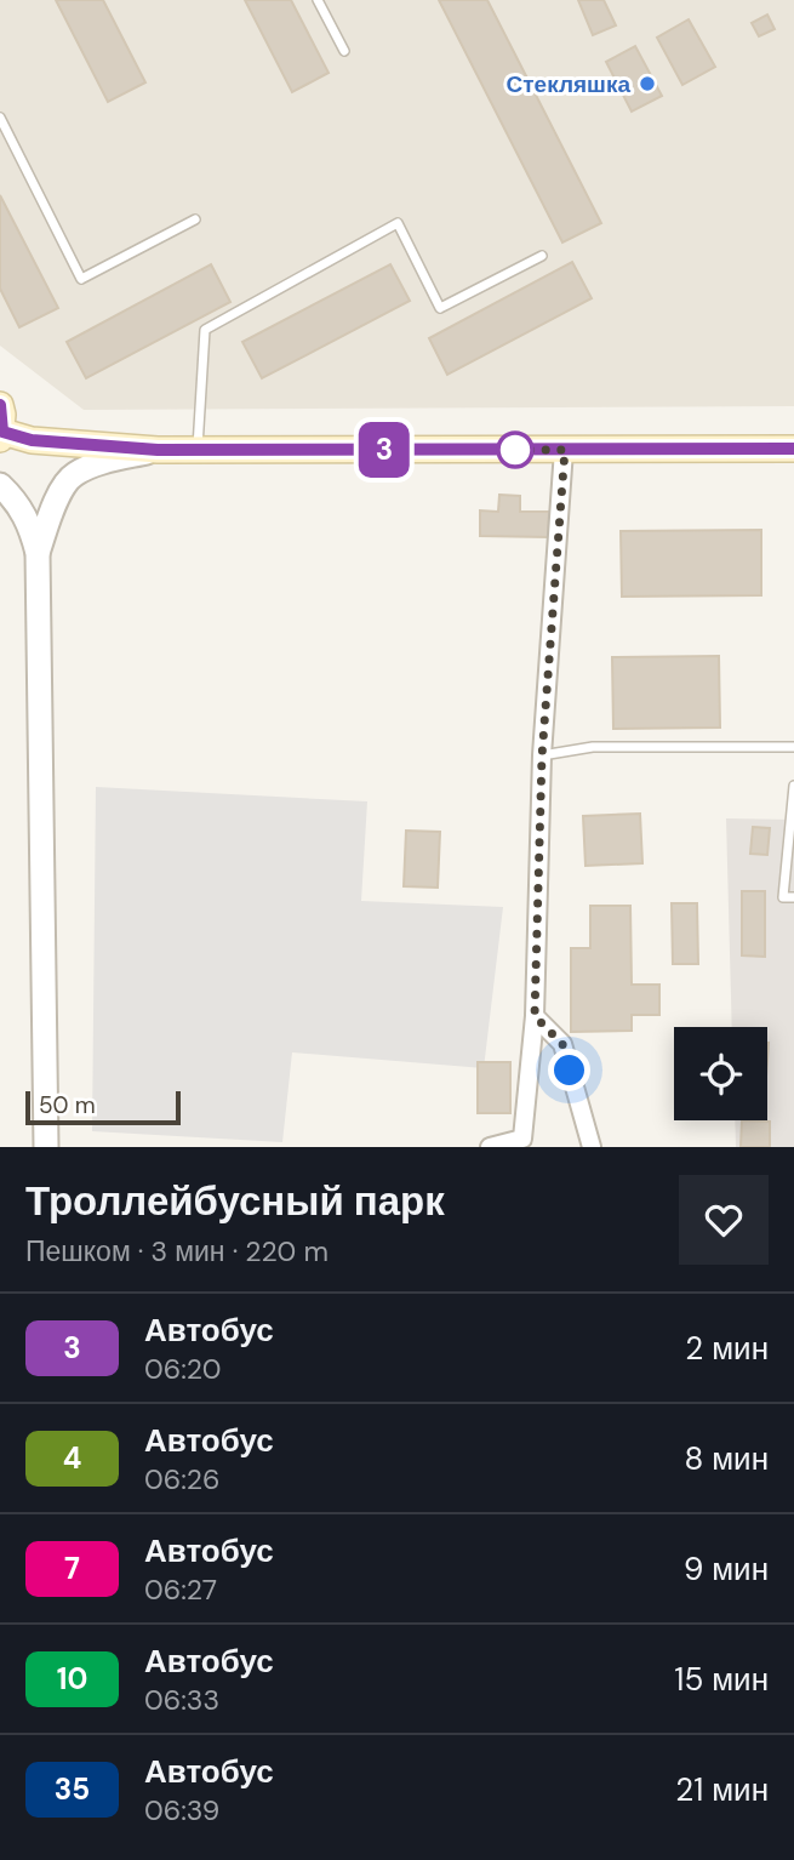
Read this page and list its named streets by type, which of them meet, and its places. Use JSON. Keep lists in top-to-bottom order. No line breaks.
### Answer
{"places":["Стекляшка"],"lines":["bus line 3"],"scale_bar":"50 m","page":{"on_map":"3","scale":"50 m","heading":["Троллейбусный парк","Пешком · 3 мин · 220 m"],"list":[{"mark":"3","name":"Автобус","note":"06:20","value":"2 мин"},{"mark":"4","name":"Автобус","note":"06:26","value":"8 мин"},{"mark":"7","name":"Автобус","note":"06:27","value":"9 мин"},{"mark":"10","name":"Автобус","note":"06:33","value":"15 мин"},{"mark":"35","name":"Автобус","note":"06:39","value":"21 мин"}]}}
